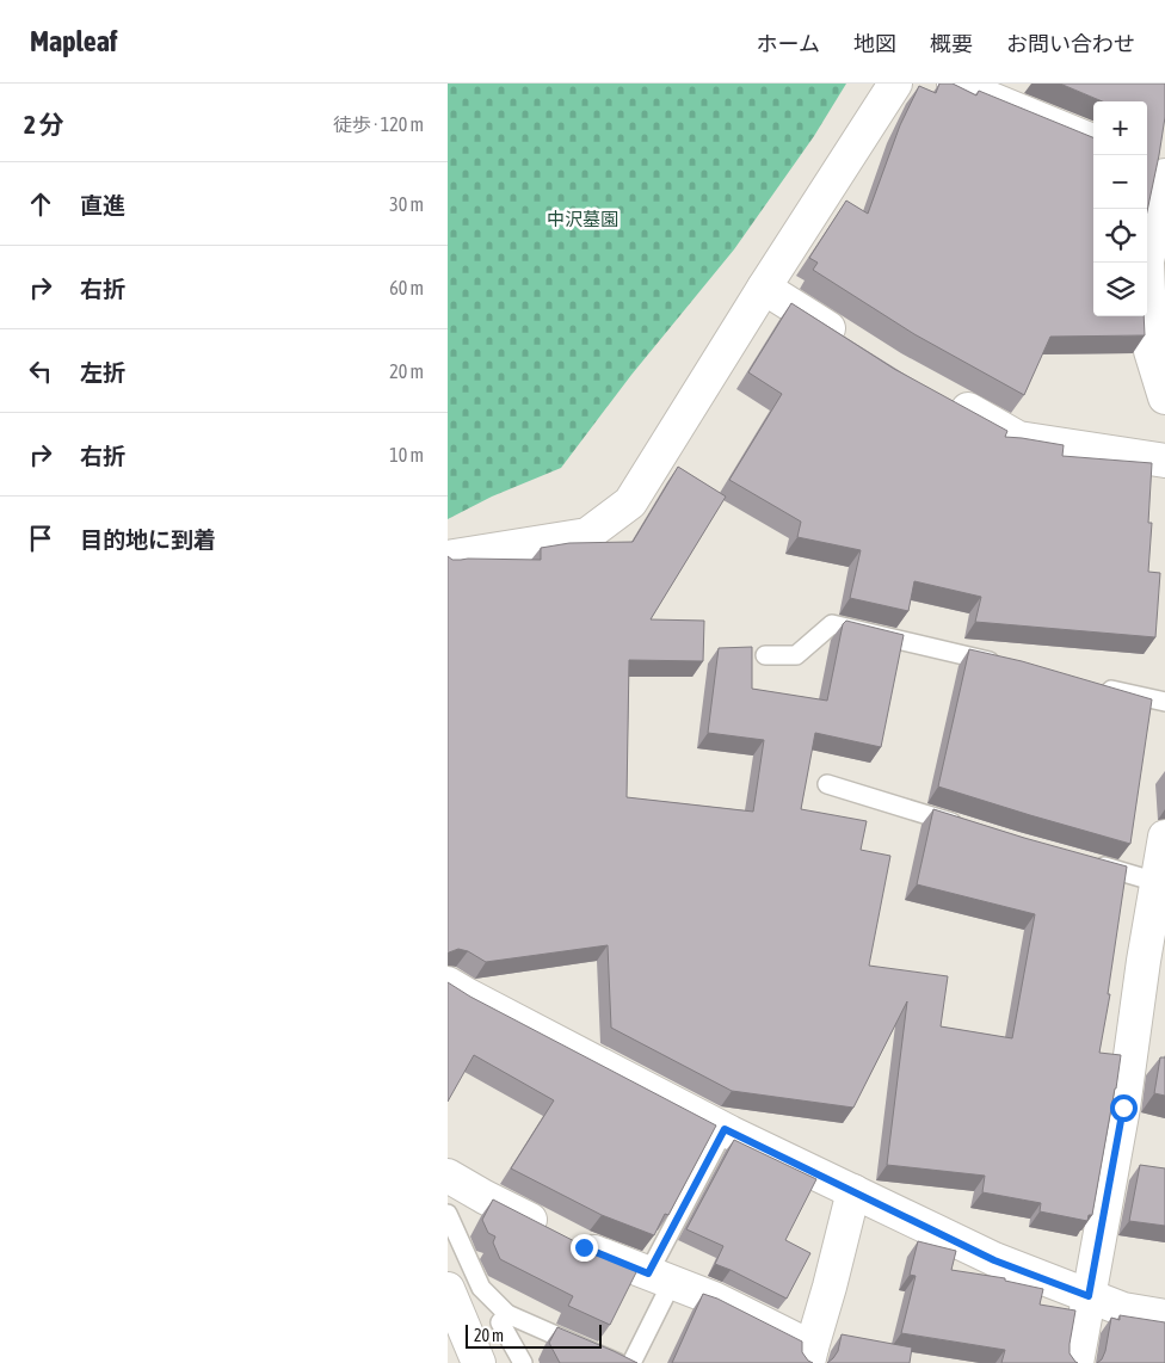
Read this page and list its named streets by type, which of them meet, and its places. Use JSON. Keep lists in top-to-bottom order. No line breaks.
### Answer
{"parks":["中沢墓園"],"scale_bar":"20 m","page":{"header":"Mapleaf","nav":["ホーム","地図","概要","お問い合わせ"],"heading":["2 分","徒歩 · 120 m"],"map_buttons":["+","−"],"list":[["直進","30 m"],["右折","60 m"],["左折","20 m"],["右折","10 m"],"目的地に到着"],"scale":"20 m"}}
